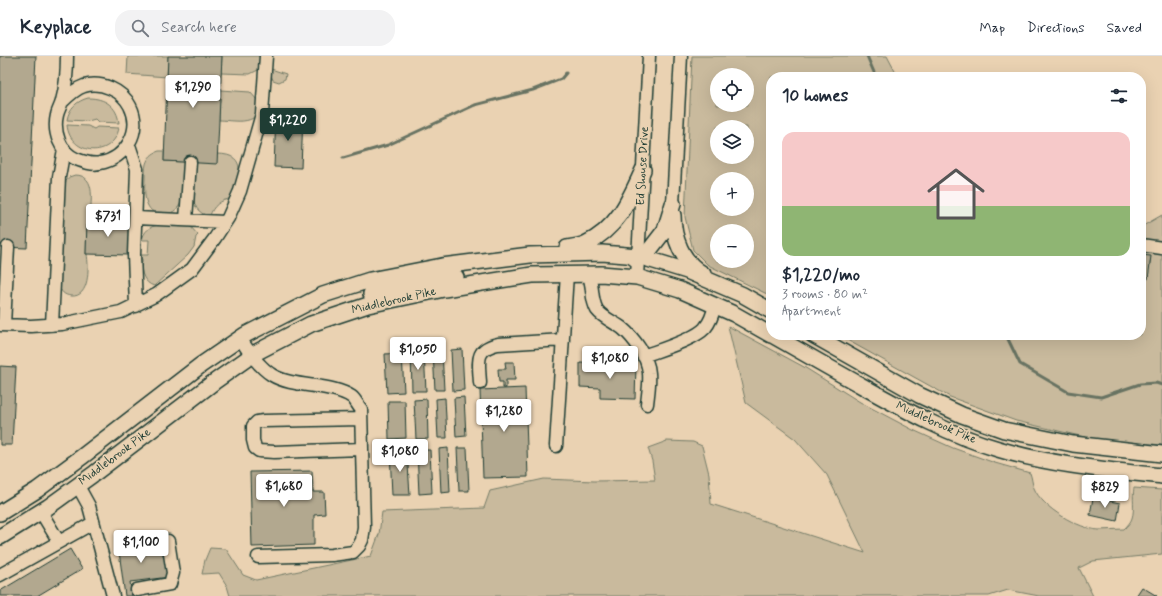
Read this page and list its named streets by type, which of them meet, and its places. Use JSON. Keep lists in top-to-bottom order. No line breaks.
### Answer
{"streets":{"main road":["Middlebrook Pike"],"street":["Ed Shouse Drive"]},"crossings":[["Ed Shouse Drive","Middlebrook Pike"]],"page":{"header":"Keyplace","search":"Search here","nav":["Map","Directions","Saved"],"map_buttons":["+","−"],"heading":"10 homes","price":["$1,290","$1,220","$731","$1,050","$1,080","$1,280","$1,080","$1,680","$829","$1,100"],"list":[{"name":"$1,220/mo","note":"3 rooms · 80 m² · Apartment"}]}}
